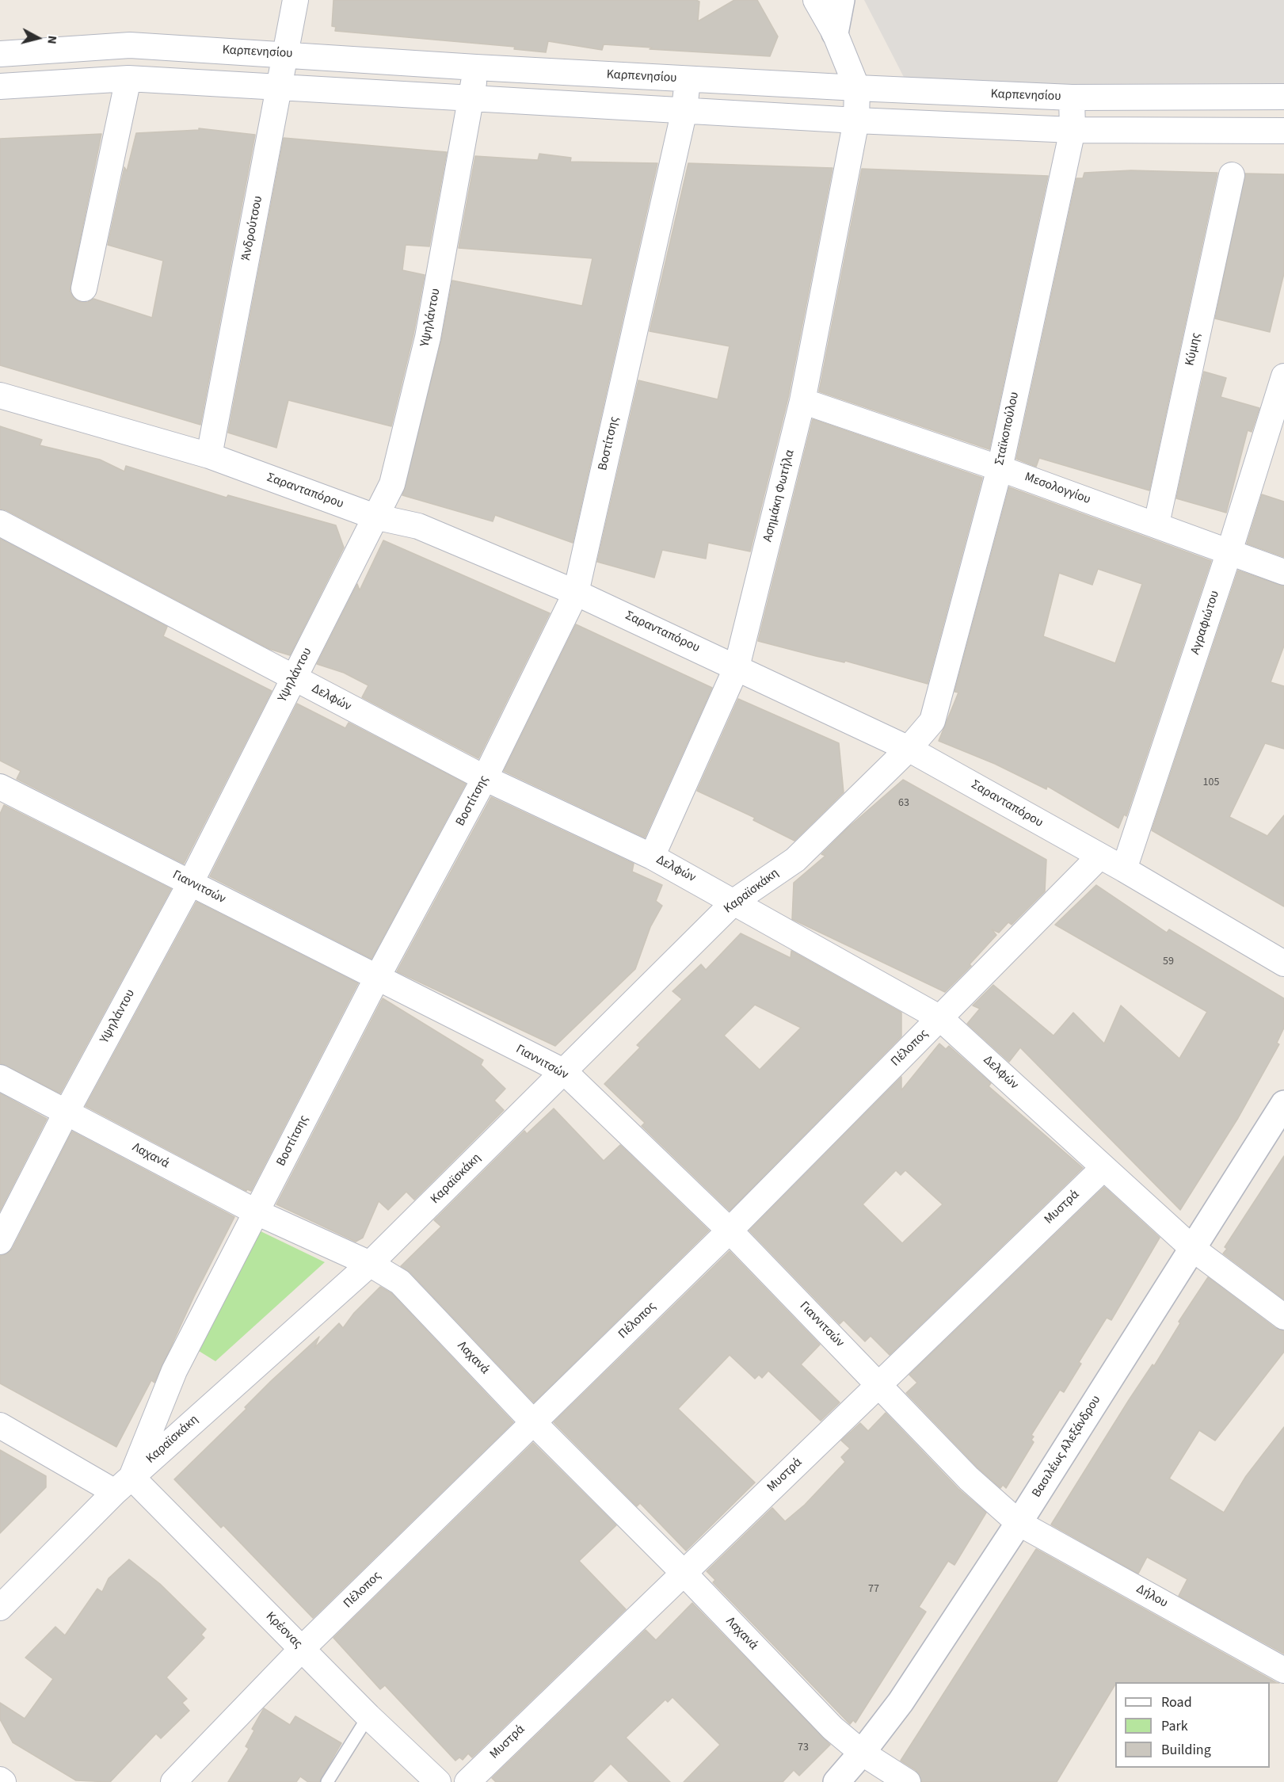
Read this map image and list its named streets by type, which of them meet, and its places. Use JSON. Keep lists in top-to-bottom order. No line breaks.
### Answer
{"streets":{"street":["Καρπενησίου","Άνδρούτσου","Υψηλάντου","Κύμης","Σταϊκοπούλου","Βοστίτσης","Μεσολογγίου","Σαρανταπόρου","Ασημάκη Φωτήλα","Αγραφιώτου","Δελφών","Γιαννιτσών","Καραϊσκάκη","Πέλοπος","Λαχανά","Μυστρά","Βασιλέως Αλεξάνδρου","Δήλου","Κρέσνας"]},"crossings":[["Καρπενησίου","Άνδρούτσου"],["Καρπενησίου","Υψηλάντου"],["Καρπενησίου","Σταϊκοπούλου"],["Καρπενησίου","Βοστίτσης"],["Καρπενησίου","Ασημάκη Φωτήλα"],["Άνδρούτσου","Σαρανταπόρου"],["Υψηλάντου","Σαρανταπόρου"],["Υψηλάντου","Δελφών"],["Υψηλάντου","Γιαννιτσών"],["Υψηλάντου","Λαχανά"],["Κύμης","Μεσολογγίου"],["Σταϊκοπούλου","Μεσολογγίου"],["Σταϊκοπούλου","Σαρανταπόρου"],["Σταϊκοπούλου","Καραϊσκάκη"],["Βοστίτσης","Σαρανταπόρου"],["Βοστίτσης","Δελφών"],["Βοστίτσης","Γιαννιτσών"],["Βοστίτσης","Καραϊσκάκη"],["Βοστίτσης","Λαχανά"],["Βοστίτσης","Κρέσνας"],["Μεσολογγίου","Ασημάκη Φωτήλα"],["Μεσολογγίου","Αγραφιώτου"],["Σαρανταπόρου","Ασημάκη Φωτήλα"],["Σαρανταπόρου","Αγραφιώτου"],["Σαρανταπόρου","Καραϊσκάκη"],["Σαρανταπόρου","Πέλοπος"],["Ασημάκη Φωτήλα","Δελφών"],["Δελφών","Καραϊσκάκη"],["Δελφών","Πέλοπος"],["Δελφών","Μυστρά"],["Δελφών","Βασιλέως Αλεξάνδρου"],["Γιαννιτσών","Καραϊσκάκη"],["Γιαννιτσών","Πέλοπος"],["Γιαννιτσών","Μυστρά"],["Γιαννιτσών","Βασιλέως Αλεξάνδρου"],["Γιαννιτσών","Δήλου"],["Καραϊσκάκη","Λαχανά"],["Καραϊσκάκη","Κρέσνας"],["Πέλοπος","Λαχανά"],["Πέλοπος","Κρέσνας"],["Λαχανά","Μυστρά"],["Λαχανά","Βασιλέως Αλεξάνδρου"],["Βασιλέως Αλεξάνδρου","Δήλου"]],"house_numbers":["105","63","59","77","73"],"legend":["Road","Park","Building"],"north":"right"}
